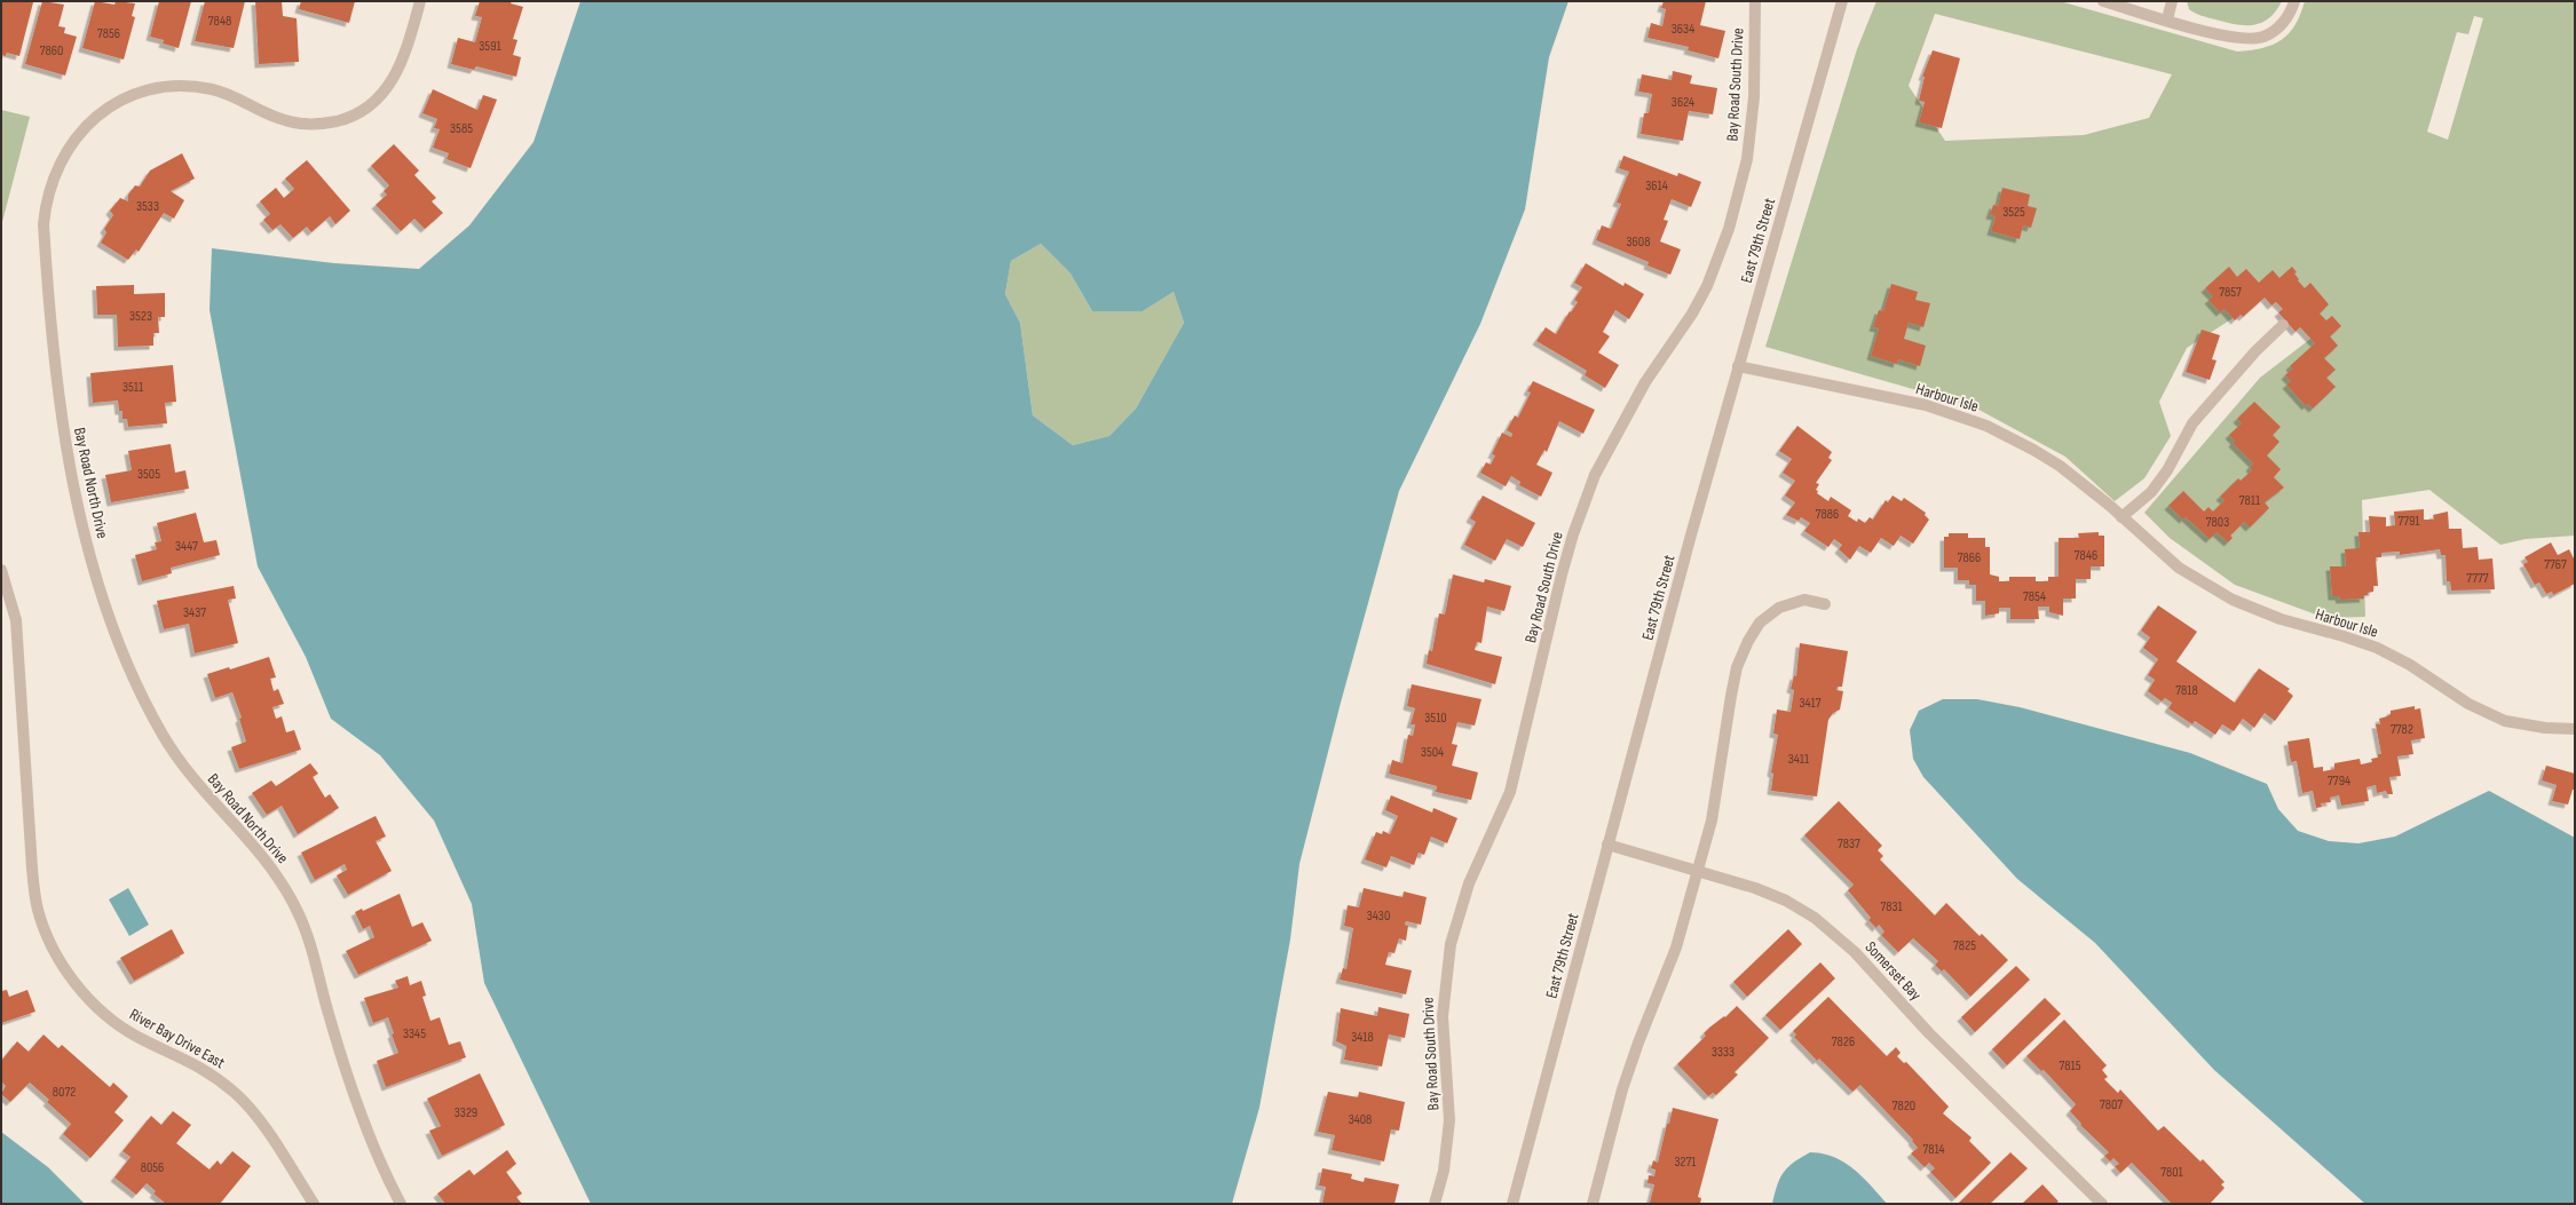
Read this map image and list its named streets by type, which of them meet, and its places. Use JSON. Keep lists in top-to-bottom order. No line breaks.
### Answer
{"streets":{"street":["Bay Road South Drive","East 79th Street","Harbour Isle","Bay Road North Drive","Somerset Bay","River Bay Drive East"]},"crossings":[["East 79th Street","Harbour Isle"],["East 79th Street","Somerset Bay"]],"house_numbers":["7848","3634","7856","3591","7860","3624","3585","3614","3533","3525","3608","7857","3523","3511","3505","7811","7886","7791","7803","3447","7846","7866","7767","7777","7854","3437","7818","3417","3510","7782","3504","3411","7794","7837","7831","3430","7825","3345","3418","7826","3333","7815","8072","7807","7820","3329","3408","7814","3271","8056","7801"]}
